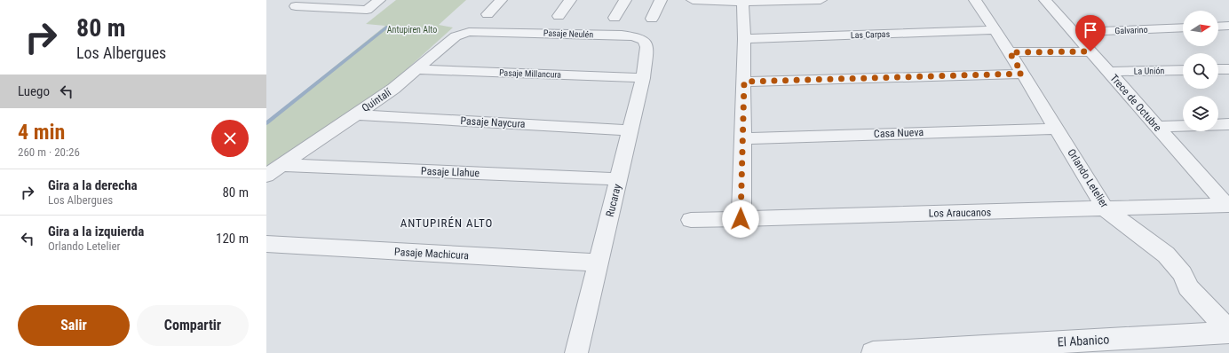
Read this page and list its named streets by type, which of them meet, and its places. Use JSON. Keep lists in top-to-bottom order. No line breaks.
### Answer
{"streets":{"street":["Galvarino","Pasaje Neulén","Las Carpas","La Unión","Pasaje Millancura","Quintalí","Trece de Octubre","Pasaje Naycura","Casa Nueva","Pasaje Llahue","Orlando Letelier","Rucaray","Los Araucanos","Pasaje Machicura","El Abanico"]},"crossings":[["Galvarino","Trece de Octubre"],["Pasaje Neulén","Quintalí"],["Pasaje Neulén","Rucaray"],["Las Carpas","Orlando Letelier"],["La Unión","Trece de Octubre"],["Pasaje Millancura","Quintalí"],["Pasaje Millancura","Rucaray"],["Quintalí","Pasaje Naycura"],["Quintalí","Pasaje Llahue"],["Trece de Octubre","Los Araucanos"],["Pasaje Naycura","Rucaray"],["Casa Nueva","Orlando Letelier"],["Pasaje Llahue","Rucaray"],["Orlando Letelier","Los Araucanos"],["Orlando Letelier","El Abanico"],["Rucaray","Pasaje Machicura"]],"districts":["ANTUPIRÉN ALTO"],"parks":["Antupiren Alto"],"north":"right","page":{"turn":["80 m","Los Albergues"],"then":"Luego","heading":["4 min","260 m · 20:26"],"list":[{"name":"Gira a la derecha","note":"Los Albergues","value":"80 m"},{"name":"Gira a la izquierda","note":"Orlando Letelier","value":"120 m"}],"buttons":["Salir","Compartir"]}}
